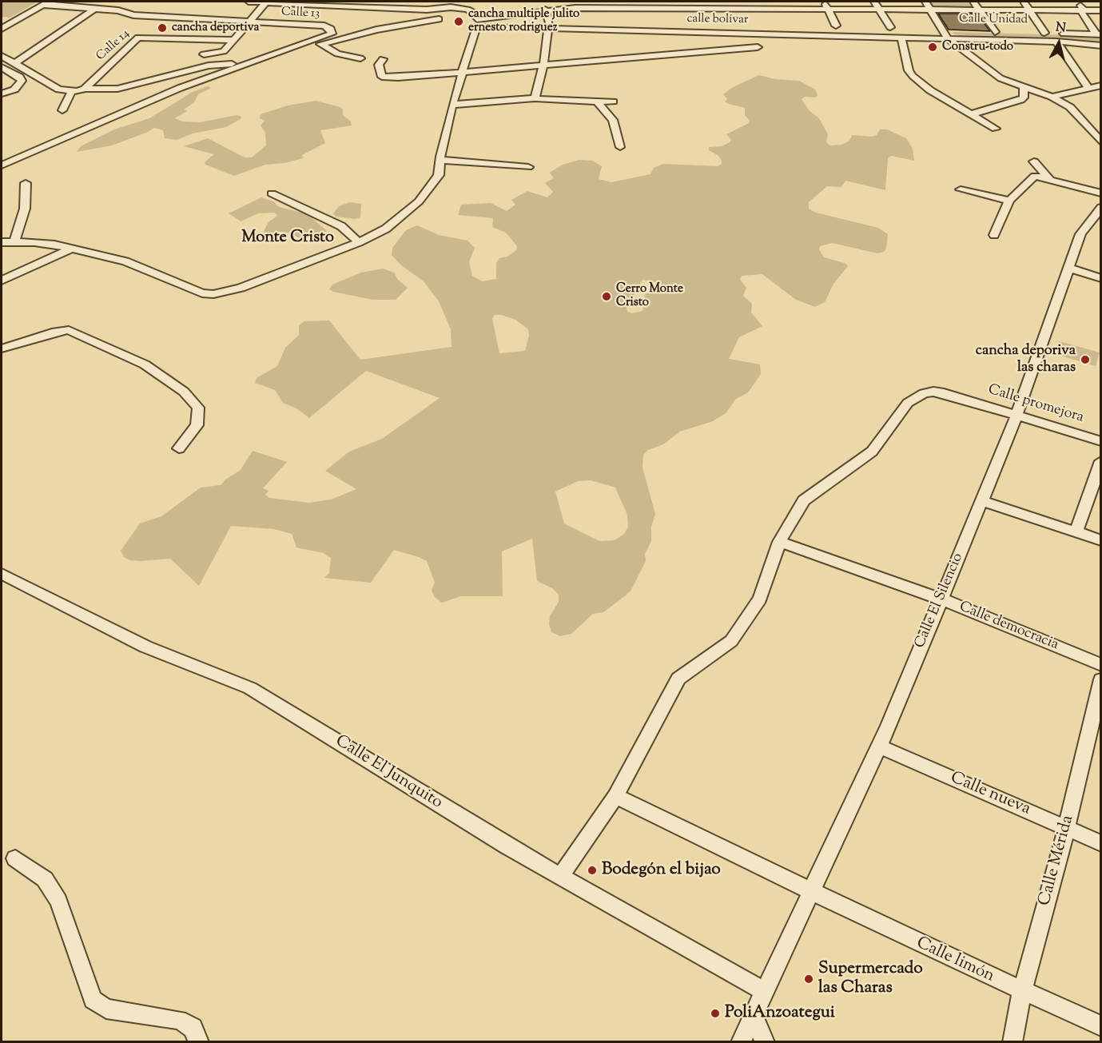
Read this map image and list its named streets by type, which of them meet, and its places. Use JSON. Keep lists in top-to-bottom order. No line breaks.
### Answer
{"streets":{"street":["Calle 13","calle bolívar","Calle Unidad","Calle 14","Calle promejora","Calle El Silencio","Calle democracia","Calle El Junquito","Calle nueva","Calle Mérida","Calle limón"]},"crossings":[["Calle promejora","Calle El Silencio"],["Calle promejora","Calle democracia"],["Calle El Silencio","Calle democracia"],["Calle El Silencio","Calle El Junquito"],["Calle El Silencio","Calle nueva"],["Calle El Silencio","Calle limón"],["Calle nueva","Calle Mérida"],["Calle Mérida","Calle limón"]],"districts":["Monte Cristo"],"places":["cancha multiple julito ernesto rodriguez","cancha deportiva","Constru-todo","Cerro Monte Cristo","cancha deporiva las charas","Bodegón el bijao","Supermercado las Charas","PoliAnzoategui"],"north":"top"}
